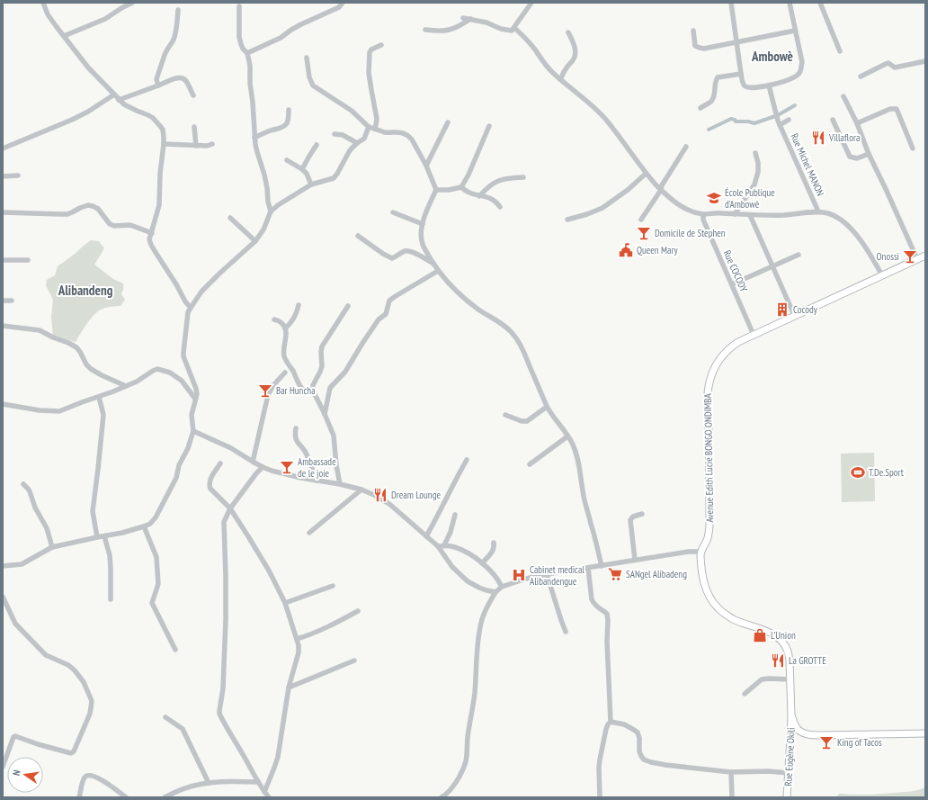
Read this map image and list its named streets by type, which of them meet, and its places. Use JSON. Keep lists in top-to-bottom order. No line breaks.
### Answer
{"streets":{"main road":["Avenue Edith Lucie BONGO ONDIMBA","Rue Eugène Okili"],"street":["Rue Michel MANON","Rue COCODY"]},"crossings":[["Rue COCODY","Avenue Edith Lucie BONGO ONDIMBA"],["Avenue Edith Lucie BONGO ONDIMBA","Rue Eugène Okili"]],"districts":["Ambowè","Alibandeng"],"places":{"restaurant":["Villaflora","Dream Lounge","La GROTTE"],"school or university":["École Publique d’Ambowè"],"bar":["Domicile de Stephen","Onossi","Bar Huncha","Ambassade de le joie","King of Tacos"],"public building":["Queen Mary"],"building":["Cocody"],"sports":["T.De.Sport"],"supermarket":["SANgel Alibadeng"],"hospital":["Cabinet medical Alibandengue"],"shop":["L’Union"]},"north":"left"}
